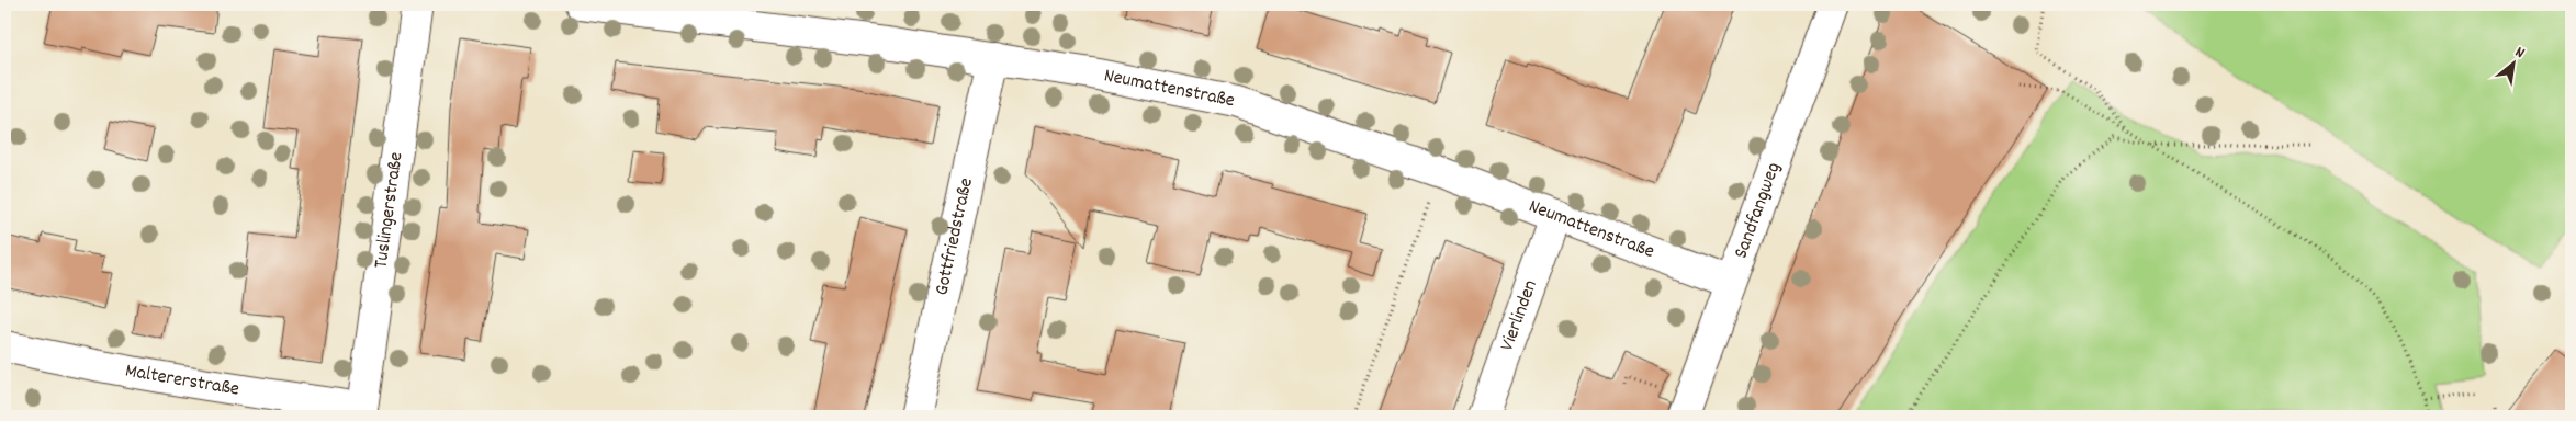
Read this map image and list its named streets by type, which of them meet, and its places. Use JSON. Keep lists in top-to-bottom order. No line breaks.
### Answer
{"streets":{"street":["Neumattenstraße","Tuslingerstraße","Sandfangweg","Gottfriedstraße","Vierlinden","Maltererstraße"]},"crossings":[["Neumattenstraße","Sandfangweg"],["Neumattenstraße","Gottfriedstraße"],["Neumattenstraße","Vierlinden"],["Tuslingerstraße","Maltererstraße"]],"north":"top right"}
